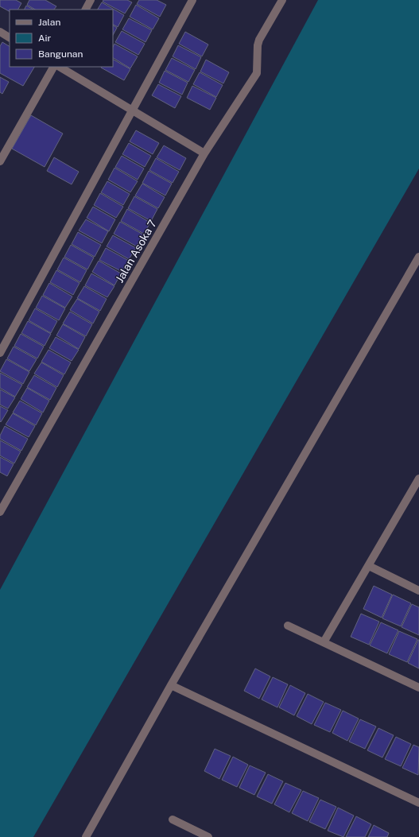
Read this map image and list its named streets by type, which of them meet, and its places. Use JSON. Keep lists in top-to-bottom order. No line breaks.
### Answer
{"streets":{"street":["Jalan Asoka 7"]},"legend":["Jalan","Air","Bangunan"]}
